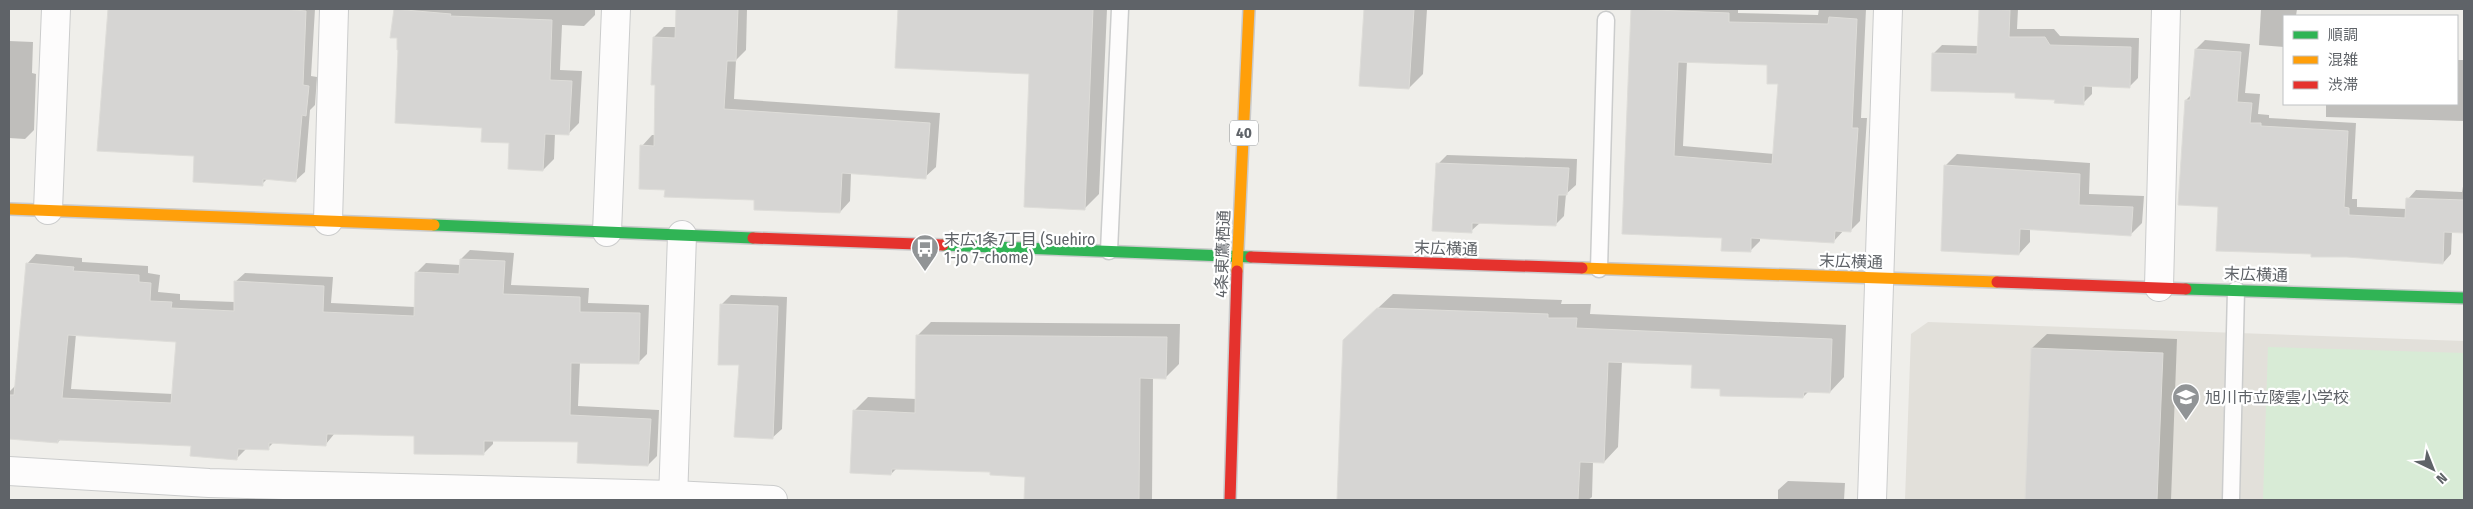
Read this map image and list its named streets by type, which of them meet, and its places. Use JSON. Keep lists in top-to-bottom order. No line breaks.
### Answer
{"streets":{"main road":["40","末広横通","4条東鷹栖通"]},"crossings":[["末広横通","4条東鷹栖通"]],"places":{"bus stop":["末広1条7丁目 (Suehiro 1-jo 7-chome)"],"school or university":["旭川市立陵雲小学校"]},"legend":["順調","混雑","渋滞"],"north":"bottom right"}
